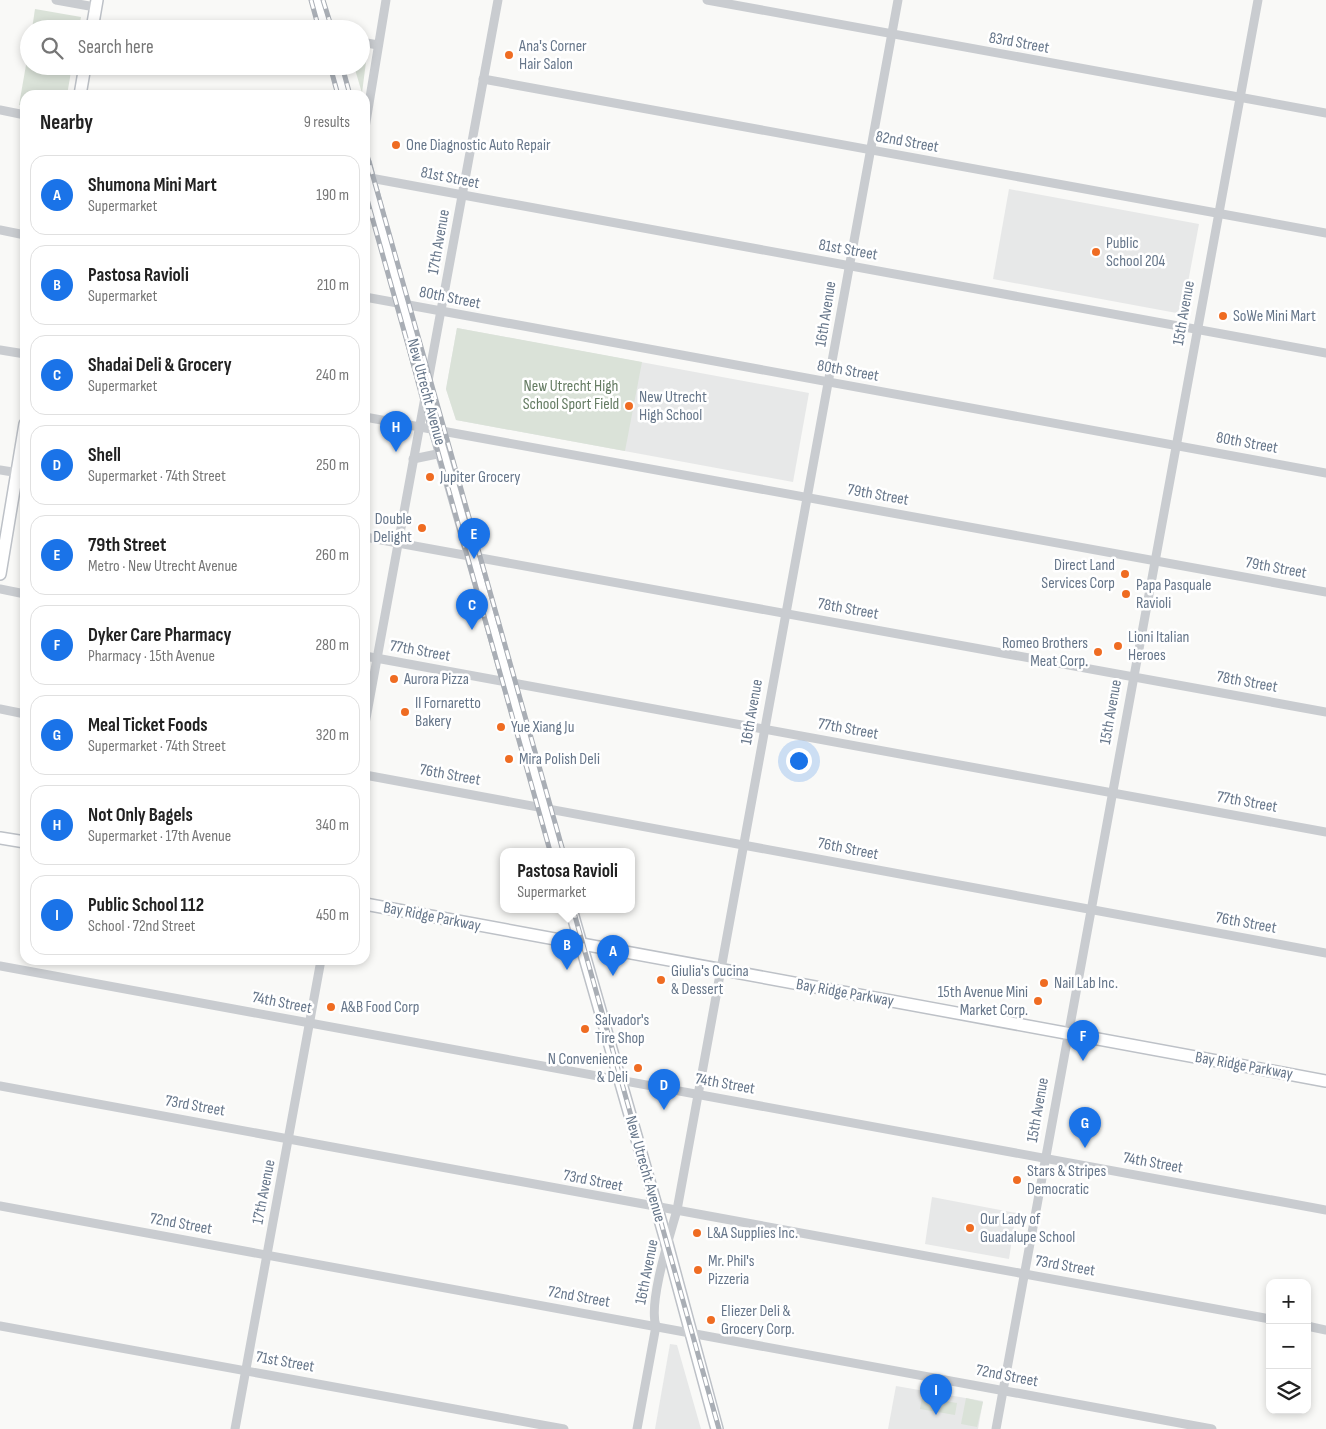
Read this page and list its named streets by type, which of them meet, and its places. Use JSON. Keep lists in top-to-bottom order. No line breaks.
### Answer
{"streets":{"street":["83rd Street","82nd Street","81st Street","17th Avenue","80th Street","15th Avenue","16th Avenue","New Utrecht Avenue","79th Street","78th Street","77th Street","76th Street","Bay Ridge Parkway","74th Street","73rd Street","72nd Street","71st Street"]},"crossings":[["83rd Street","15th Avenue"],["83rd Street","16th Avenue"],["82nd Street","17th Avenue"],["82nd Street","15th Avenue"],["82nd Street","16th Avenue"],["81st Street","17th Avenue"],["81st Street","15th Avenue"],["81st Street","16th Avenue"],["17th Avenue","80th Street"],["17th Avenue","New Utrecht Avenue"],["17th Avenue","79th Street"],["17th Avenue","78th Street"],["17th Avenue","77th Street"],["17th Avenue","74th Street"],["17th Avenue","73rd Street"],["17th Avenue","72nd Street"],["17th Avenue","71st Street"],["80th Street","15th Avenue"],["80th Street","16th Avenue"],["80th Street","New Utrecht Avenue"],["15th Avenue","79th Street"],["15th Avenue","78th Street"],["15th Avenue","77th Street"],["15th Avenue","76th Street"],["15th Avenue","Bay Ridge Parkway"],["15th Avenue","74th Street"],["15th Avenue","73rd Street"],["15th Avenue","72nd Street"],["16th Avenue","New Utrecht Avenue"],["16th Avenue","79th Street"],["16th Avenue","78th Street"],["16th Avenue","77th Street"],["16th Avenue","76th Street"],["16th Avenue","Bay Ridge Parkway"],["16th Avenue","74th Street"],["16th Avenue","73rd Street"],["16th Avenue","72nd Street"],["New Utrecht Avenue","79th Street"],["New Utrecht Avenue","78th Street"],["New Utrecht Avenue","77th Street"],["New Utrecht Avenue","76th Street"],["New Utrecht Avenue","Bay Ridge Parkway"],["New Utrecht Avenue","74th Street"],["New Utrecht Avenue","73rd Street"],["New Utrecht Avenue","72nd Street"]],"parks":["New Utrecht High School Sport Field"],"places":["Ana's Corner Hair Salon","One Diagnostic Auto Repair","Public School 204","SoWe Mini Mart","New Utrecht High School","Jupiter Grocery","Double Delight","Direct Land Services Corp","Papa Pasquale Ravioli","Lioni Italian Heroes","Romeo Brothers Meat Corp.","Aurora Pizza","Il Fornaretto Bakery","Yue Xiang Ju","Mira Polish Deli","Giulia's Cucina & Dessert","Nail Lab Inc.","15th Avenue Mini Market Corp.","A&B Food Corp","Salvador's Tire Shop","N Convenience & Deli","Stars & Stripes Democratic","Our Lady of Guadalupe School","L&A Supplies Inc.","Mr. Phil's Pizzeria","Eliezer Deli & Grocery Corp."],"page":{"search":"Search here","heading":["Nearby","9 results"],"list":[{"mark":"A","name":"Shumona Mini Mart","note":"Supermarket","value":"190 m"},{"mark":"B","name":"Pastosa Ravioli","note":"Supermarket","value":"210 m"},{"mark":"C","name":"Shadai Deli & Grocery","note":"Supermarket","value":"240 m"},{"mark":"D","name":"Shell","note":"Supermarket · 74th Street","value":"250 m"},{"mark":"E","name":"79th Street","note":"Metro · New Utrecht Avenue","value":"260 m"},{"mark":"F","name":"Dyker Care Pharmacy","note":"Pharmacy · 15th Avenue","value":"280 m"},{"mark":"G","name":"Meal Ticket Foods","note":"Supermarket · 74th Street","value":"320 m"},{"mark":"H","name":"Not Only Bagels","note":"Supermarket · 17th Avenue","value":"340 m"},{"mark":"I","name":"Public School 112","note":"School · 72nd Street","value":"450 m"}],"pins":["H","E","C","B","A","F","D","G","I"],"popup":["Pastosa Ravioli","Supermarket"],"map_buttons":["+","−"]}}
